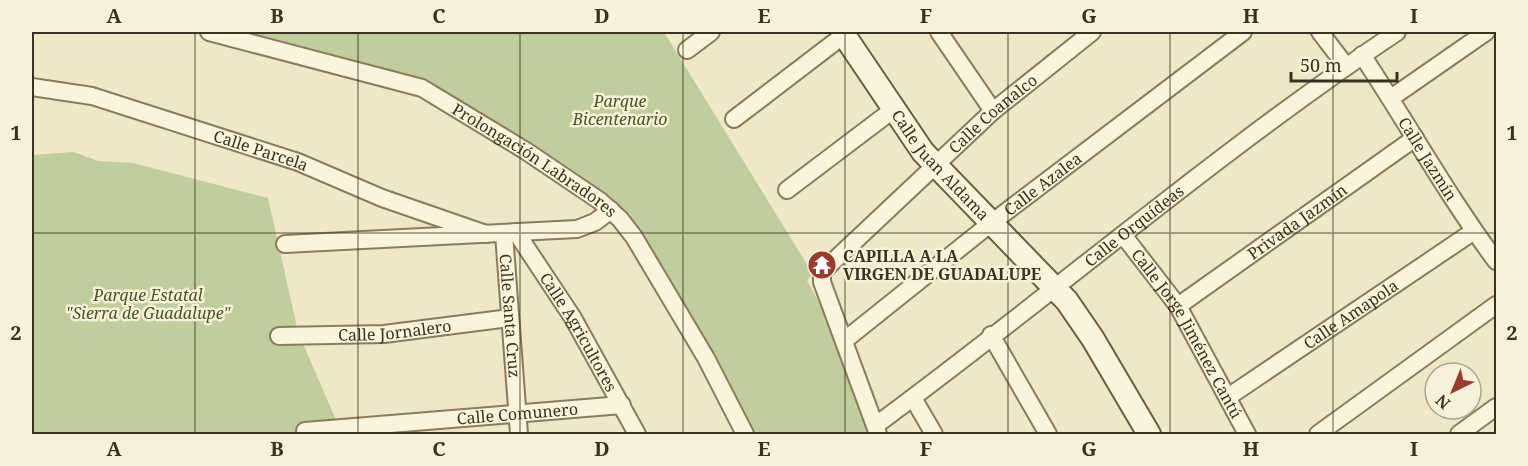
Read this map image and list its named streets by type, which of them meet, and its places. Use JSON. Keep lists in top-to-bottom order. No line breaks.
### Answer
{"streets":{"street":["Calle Coanalco","Calle Parcela","Calle Jazmín","Prolongación Labradores","Calle Juan Aldama","Calle Azalea","Privada Jazmín","Calle Orquídeas","Calle Amapola","Calle Santa Cruz","Calle Jornalero","Calle Agricultores","Calle Jorge Jiménez Cantú","Calle Comunero"]},"crossings":[["Calle Coanalco","Calle Juan Aldama"],["Calle Coanalco","Calle Azalea"],["Calle Jazmín","Privada Jazmín"],["Calle Jazmín","Calle Orquídeas"],["Calle Jazmín","Calle Amapola"],["Calle Juan Aldama","Calle Azalea"],["Calle Juan Aldama","Calle Orquídeas"],["Privada Jazmín","Calle Jorge Jiménez Cantú"],["Calle Orquídeas","Calle Jorge Jiménez Cantú"],["Calle Amapola","Calle Jorge Jiménez Cantú"],["Calle Santa Cruz","Calle Jornalero"],["Calle Santa Cruz","Calle Agricultores"],["Calle Santa Cruz","Calle Comunero"],["Calle Agricultores","Calle Comunero"]],"parks":["Parque Bicentenario","Parque Estatal \"Sierra de Guadalupe\""],"places":{"temple":["CAPILLA A LA VIRGEN DE GUADALUPE"]},"scale_bar":"50 m","north":"bottom left","grid":{"columns":["A","B","C","D","E","F","G","H","I"],"rows":["1","2"]}}
